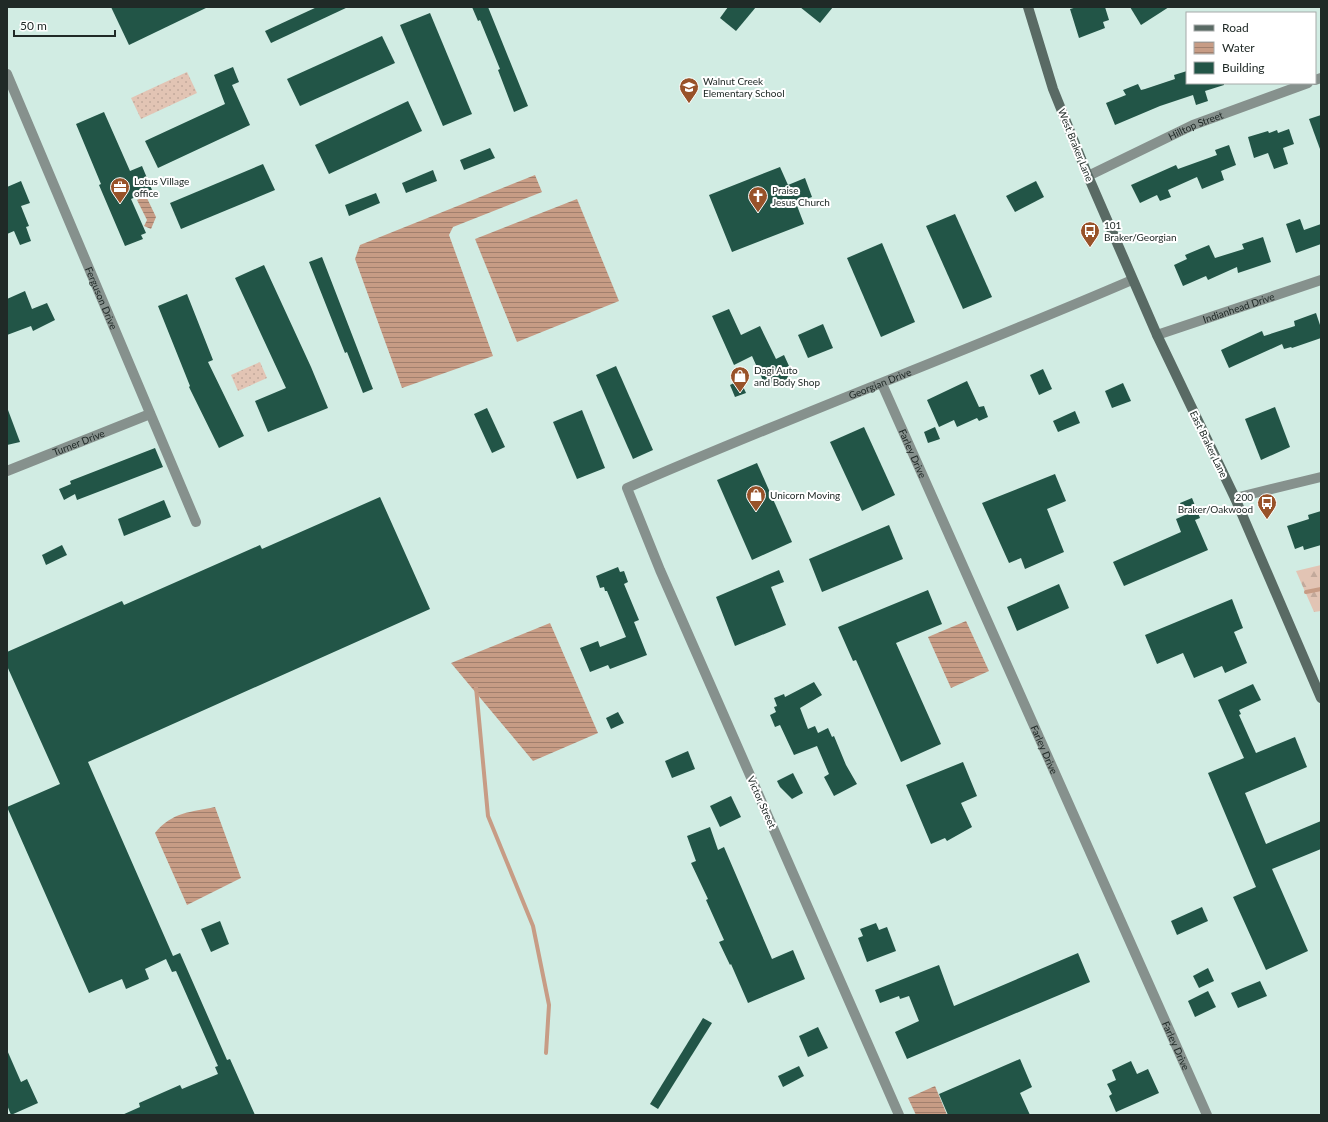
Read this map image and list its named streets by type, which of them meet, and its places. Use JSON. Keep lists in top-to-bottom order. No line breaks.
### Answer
{"streets":{"main road":["West Braker Lane","East Braker Lane"],"street":["Hilltop Street","Ferguson Drive","Indianhead Drive","Georgian Drive","Turner Drive","Farley Drive","Victor Street"]},"crossings":[["Hilltop Street","West Braker Lane"],["West Braker Lane","Georgian Drive"],["West Braker Lane","East Braker Lane"],["Ferguson Drive","Turner Drive"],["Indianhead Drive","East Braker Lane"],["Georgian Drive","East Braker Lane"],["Georgian Drive","Farley Drive"],["Georgian Drive","Victor Street"]],"places":{"school or university":["Walnut Creek Elementary School"],"office":["Lotus Village office"],"church":["Praise Jesus Church"],"bus stop":["101 Braker/Georgian","200 Braker/Oakwood"],"shop":["Dagi Auto and Body Shop","Unicorn Moving"]},"legend":["Road","Water","Building"],"scale_bar":"50 m"}
